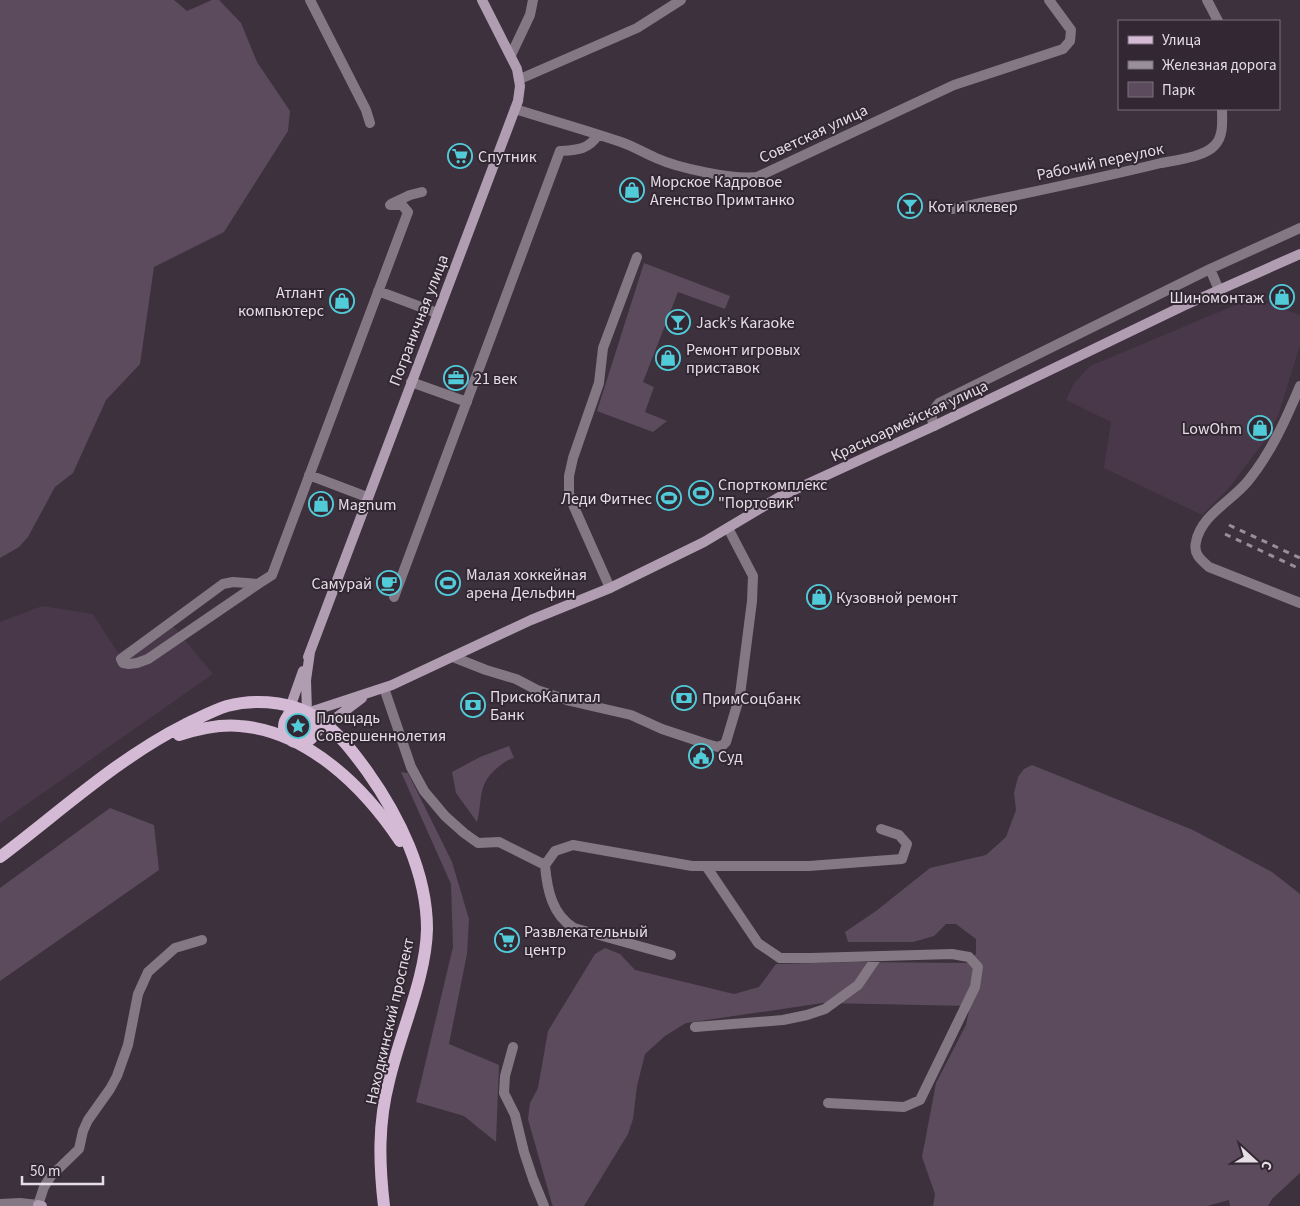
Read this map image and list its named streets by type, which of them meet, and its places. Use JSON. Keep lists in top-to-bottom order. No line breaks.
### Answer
{"streets":{"main road":["Пограничная улица","Красноармейская улица","Находкинский проспект"],"street":["Советская улица","Рабочий переулок"]},"crossings":[["Советская улица","Пограничная улица"],["Пограничная улица","Красноармейская улица"]],"places":{"supermarket":["Спутник","Развлекательный центр"],"shop":["Морское Кадровое Агенство Примтанко","Шиномонтаж","Атлант компьютерс","Ремонт игровых приставок","LowOhm","Magnum","Кузовной ремонт"],"bar":["Кот и клевер","Jack’s Karaoke"],"office":["21 век"],"sports":["Спорткомплекс \"Портовик\"","Леди Фитнес","Малая хоккейная арена Дельфин"],"cafe":["Самурай"],"bank":["ПримСоцбанк","ПрискоКапитал Банк"],"place":["Площадь Совершеннолетия"],"public building":["Суд"]},"legend":["Улица","Железная дорога","Парк"],"scale_bar":"50 m","north":"right"}
